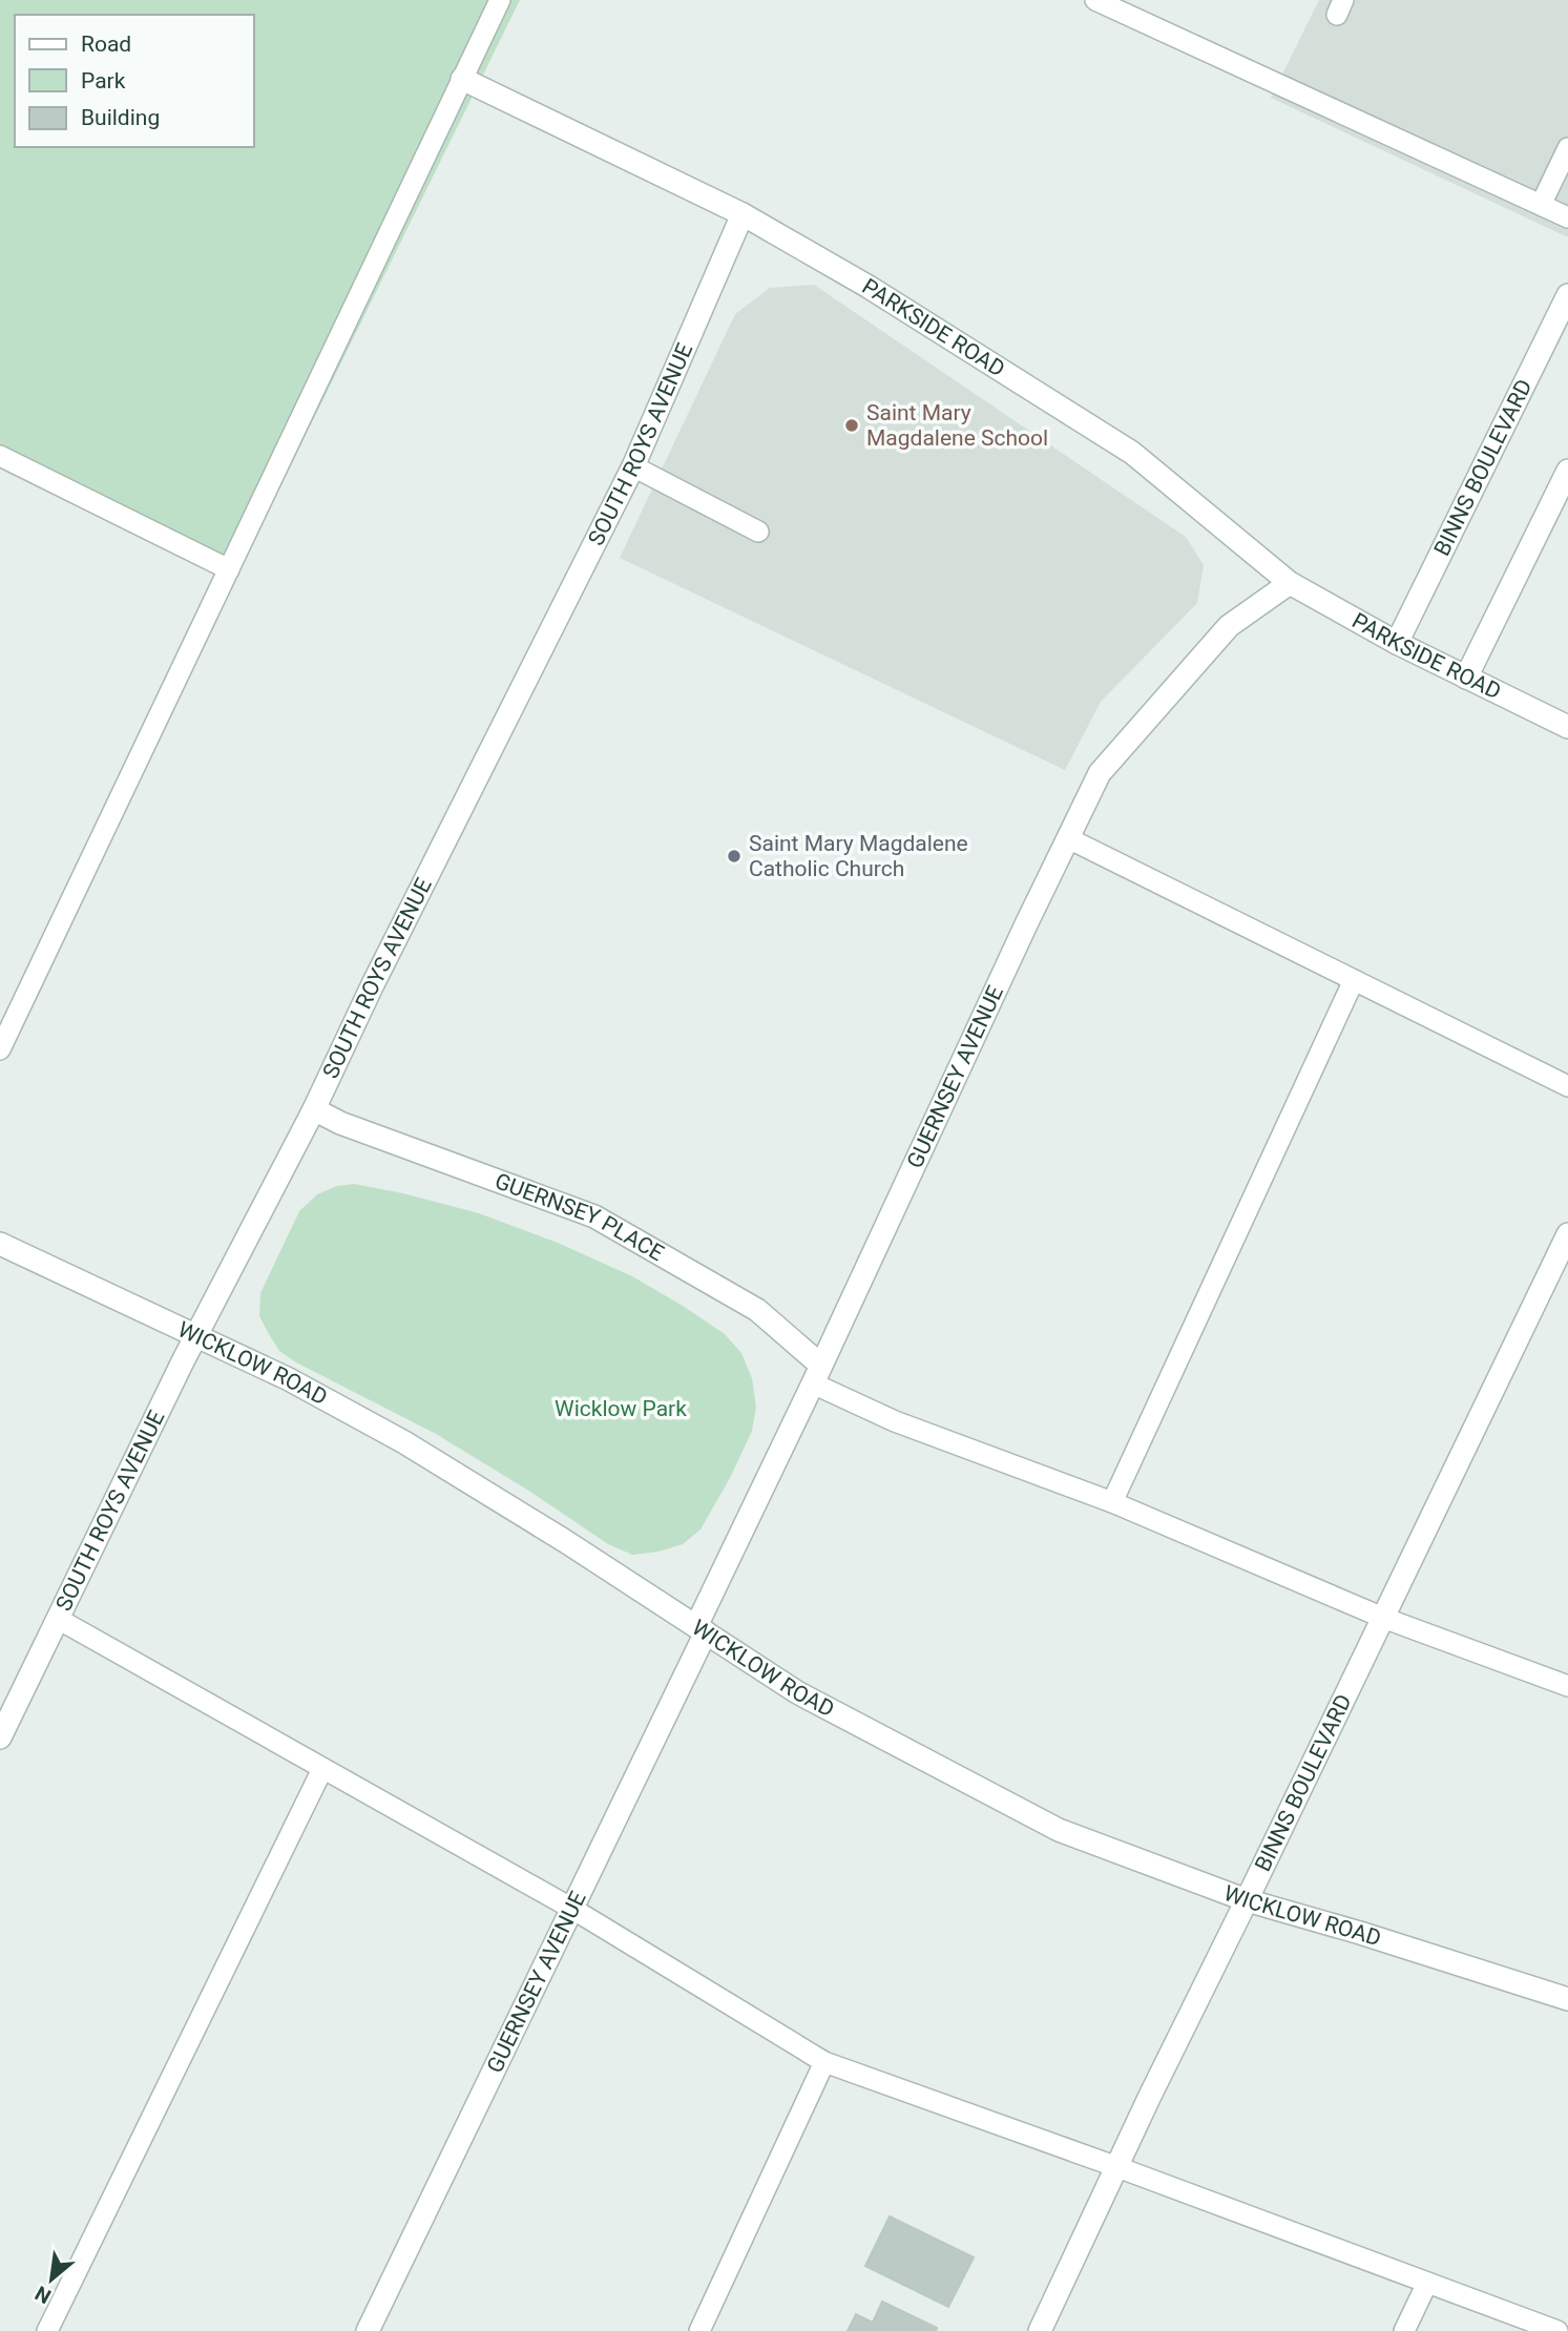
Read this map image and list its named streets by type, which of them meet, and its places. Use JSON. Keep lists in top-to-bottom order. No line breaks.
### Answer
{"streets":{"street":["PARKSIDE ROAD","SOUTH ROYS AVENUE","BINNS BOULEVARD","GUERNSEY AVENUE","GUERNSEY PLACE","WICKLOW ROAD"]},"crossings":[["PARKSIDE ROAD","SOUTH ROYS AVENUE"],["PARKSIDE ROAD","BINNS BOULEVARD"],["PARKSIDE ROAD","GUERNSEY AVENUE"],["SOUTH ROYS AVENUE","GUERNSEY PLACE"],["SOUTH ROYS AVENUE","WICKLOW ROAD"],["BINNS BOULEVARD","WICKLOW ROAD"],["GUERNSEY AVENUE","GUERNSEY PLACE"],["GUERNSEY AVENUE","WICKLOW ROAD"]],"parks":["Wicklow Park"],"places":["Saint Mary Magdalene School","Saint Mary Magdalene Catholic Church"],"legend":["Road","Park","Building"],"north":"bottom left"}
